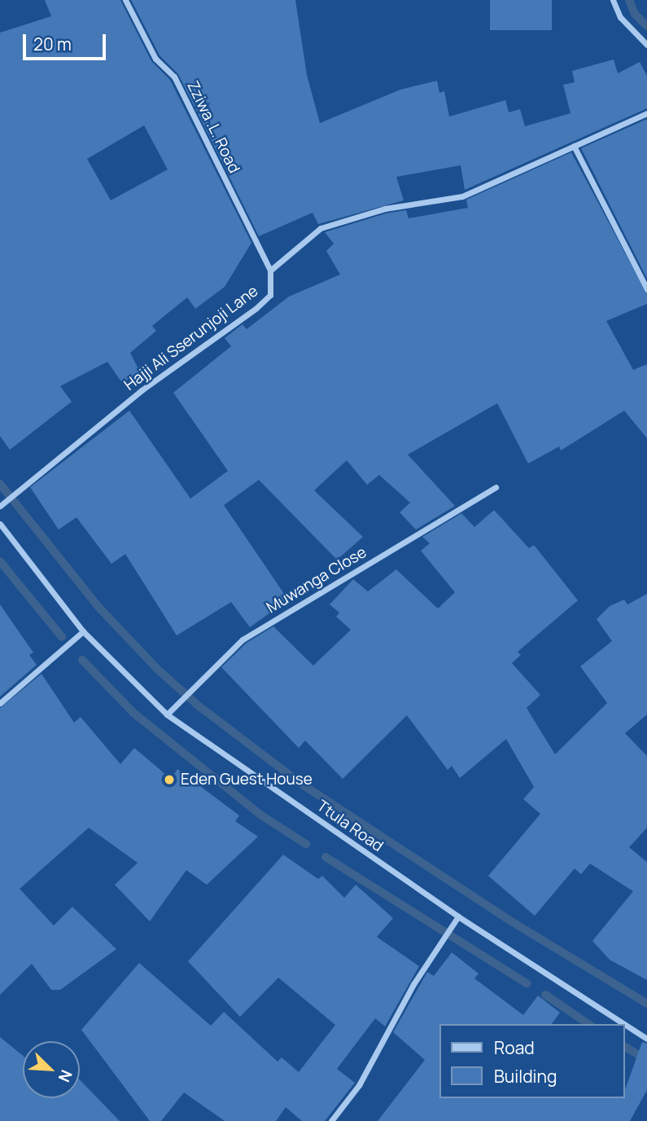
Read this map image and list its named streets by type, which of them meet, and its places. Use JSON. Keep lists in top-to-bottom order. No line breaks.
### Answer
{"streets":{"street":["Zziwa .L. Road","Hajji Ali Sserunjoji Lane","Muwanga Close","Ttula Road"]},"crossings":[["Zziwa .L. Road","Hajji Ali Sserunjoji Lane"],["Muwanga Close","Ttula Road"]],"places":["Eden Guest House"],"legend":["Road","Building"],"scale_bar":"20 m","north":"bottom right"}
